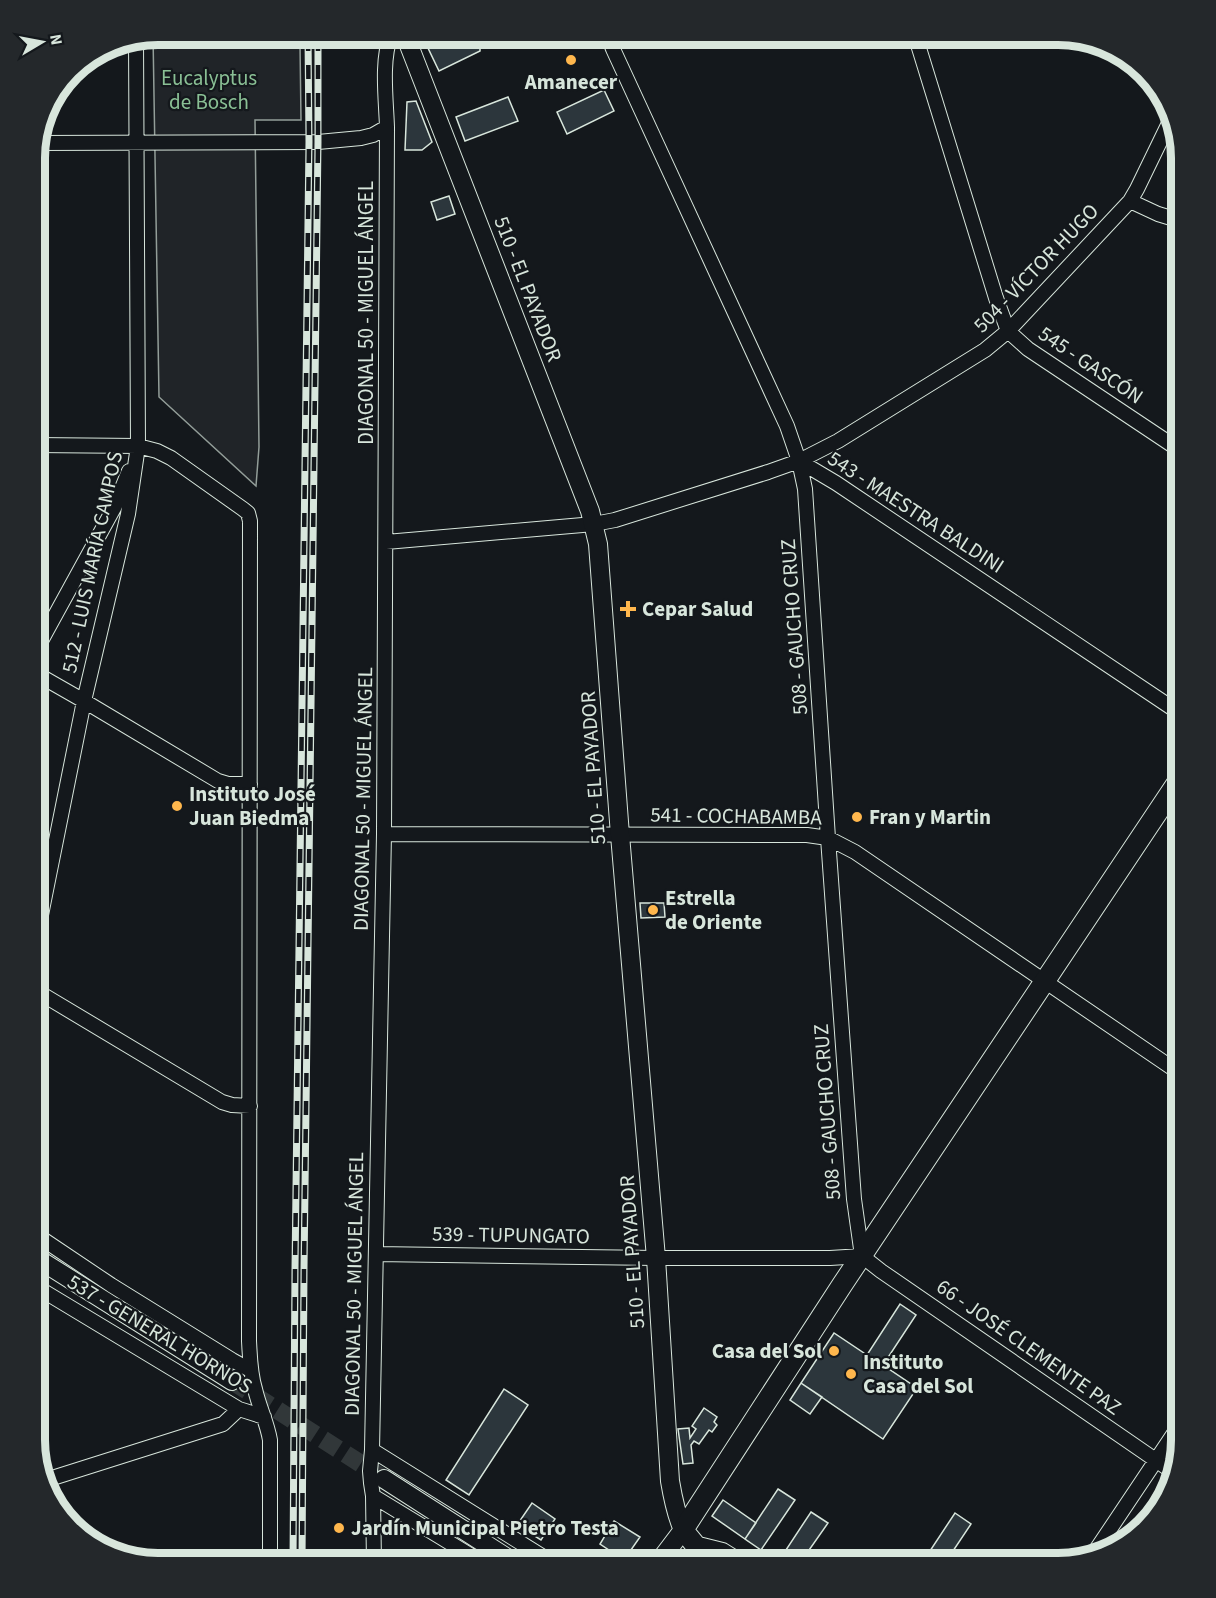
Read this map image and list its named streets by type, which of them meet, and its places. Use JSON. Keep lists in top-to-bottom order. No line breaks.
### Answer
{"streets":{"street":["504 - VÍCTOR HUGO","510 - EL PAYADOR","DIAGONAL 50 - MIGUEL ÁNGEL","545 - GASCÓN","543 - MAESTRA BALDINI","512 - LUIS MARÍA CAMPOS","508 - GAUCHO CRUZ","541 - COCHABAMBA","539 - TUPUNGATO","537 - GENERAL HORNOS","66 - JOSÉ CLEMENTE PAZ"]},"crossings":[["504 - VÍCTOR HUGO","545 - GASCÓN"],["504 - VÍCTOR HUGO","543 - MAESTRA BALDINI"],["504 - VÍCTOR HUGO","508 - GAUCHO CRUZ"],["510 - EL PAYADOR","543 - MAESTRA BALDINI"],["510 - EL PAYADOR","541 - COCHABAMBA"],["510 - EL PAYADOR","539 - TUPUNGATO"],["DIAGONAL 50 - MIGUEL ÁNGEL","543 - MAESTRA BALDINI"],["DIAGONAL 50 - MIGUEL ÁNGEL","541 - COCHABAMBA"],["DIAGONAL 50 - MIGUEL ÁNGEL","539 - TUPUNGATO"],["543 - MAESTRA BALDINI","508 - GAUCHO CRUZ"],["508 - GAUCHO CRUZ","541 - COCHABAMBA"],["508 - GAUCHO CRUZ","539 - TUPUNGATO"],["508 - GAUCHO CRUZ","66 - JOSÉ CLEMENTE PAZ"],["539 - TUPUNGATO","66 - JOSÉ CLEMENTE PAZ"]],"parks":["Eucalyptus de Bosch"],"places":{"other":["Amanecer","Instituto José Juan Biedma","Fran y Martin","Estrella de Oriente","Casa del Sol","Instituto Casa del Sol","Jardín Municipal Pietro Testa"],"health":["Cepar Salud"]},"north":"right"}
